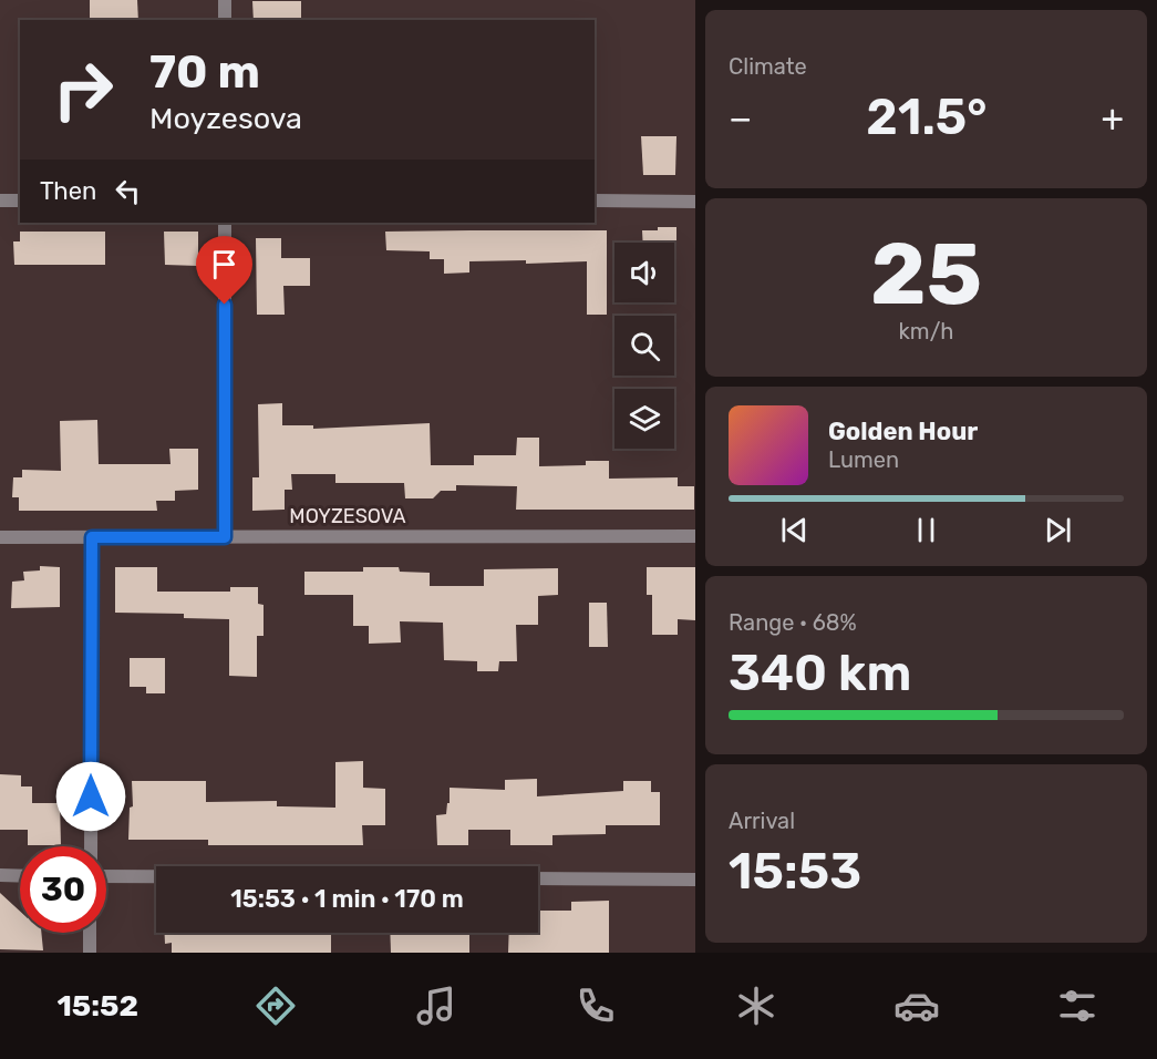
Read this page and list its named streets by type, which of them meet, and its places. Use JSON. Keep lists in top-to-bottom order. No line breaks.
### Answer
{"streets":{"street":["MOYZESOVA"]},"page":{"tile":["Climate",["25","km/h"],["Range · 68%","340 km"],["Arrival","15:53"]],"turn":["70 m","Moyzesova"],"heat":["−","21.5°","+"],"then":"Then","song":["Golden Hour","Lumen"],"limit":"30","trip":"15:53 · 1 min · 170 m","tabs":"15:52"}}
